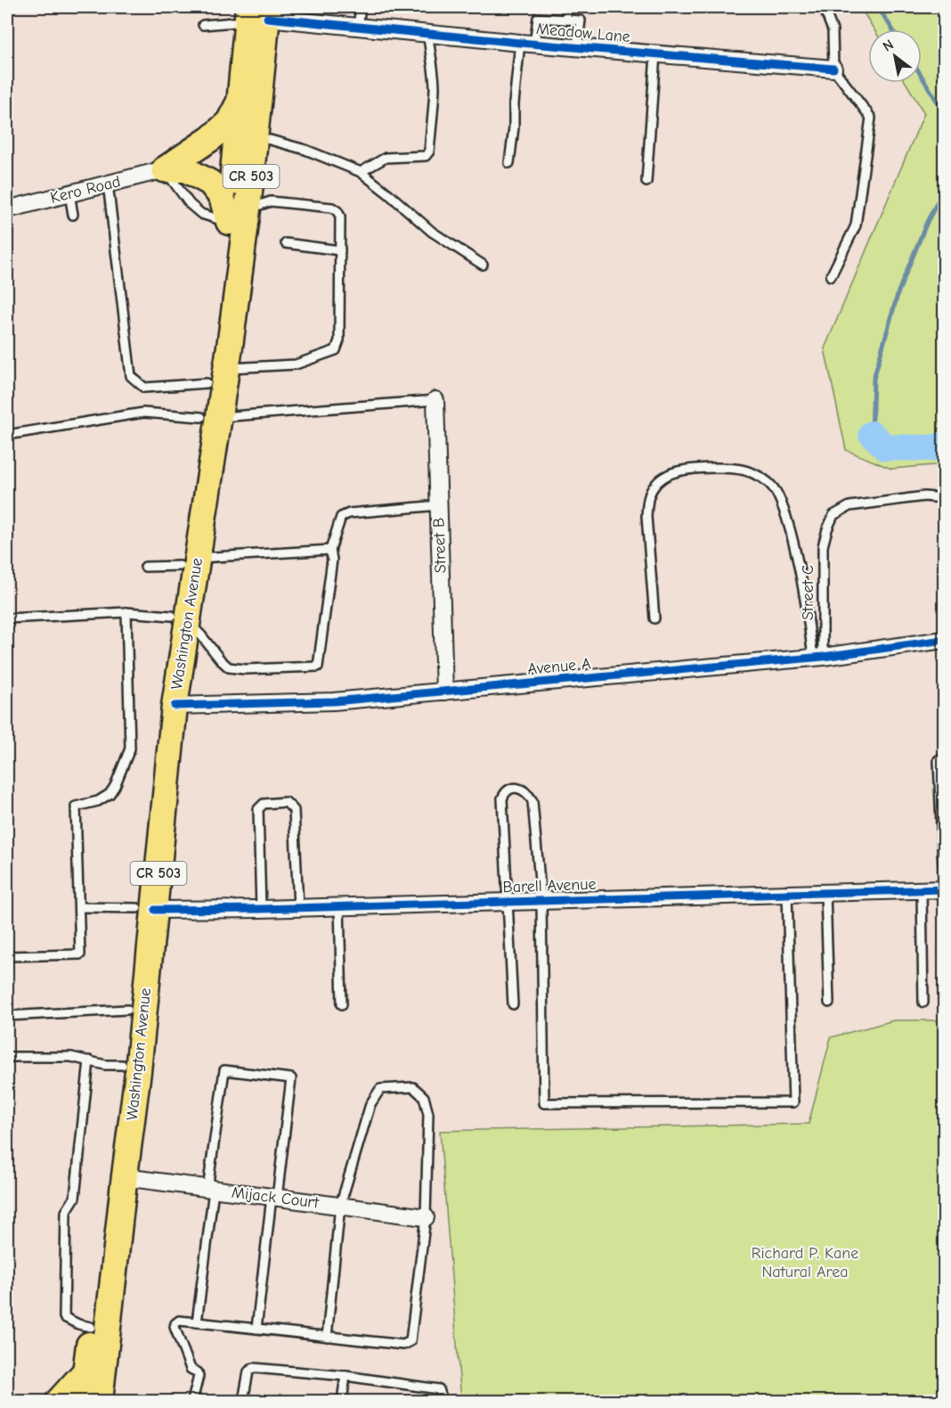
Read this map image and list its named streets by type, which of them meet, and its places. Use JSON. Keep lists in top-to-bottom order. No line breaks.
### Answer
{"streets":{"main road":["CR 503","Washington Avenue"],"street":["Meadow Lane","Kero Road","Street B","Avenue A","Barell Avenue","Mijack Court"],"lane":["Street C"]},"crossings":[["Meadow Lane","Washington Avenue"],["Street B","Avenue A"],["Street C","Avenue A"],["Washington Avenue","Avenue A"],["Washington Avenue","Barell Avenue"],["Washington Avenue","Mijack Court"]],"parks":["Richard P. Kane Natural Area"],"north":"top left"}
